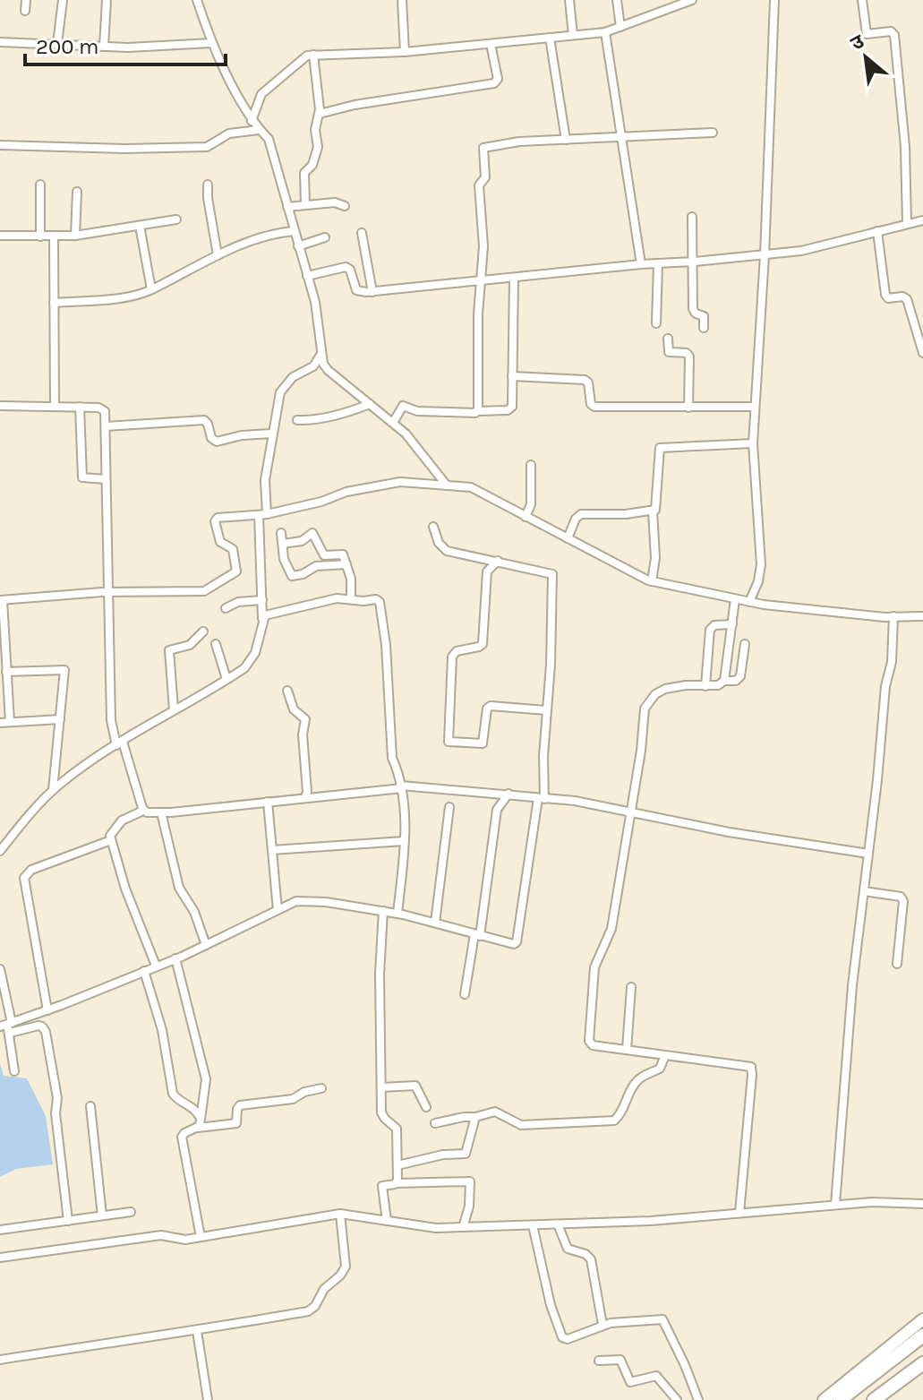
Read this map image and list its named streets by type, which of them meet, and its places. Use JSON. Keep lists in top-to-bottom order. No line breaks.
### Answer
{"scale_bar":"200 m","north":"top left"}
